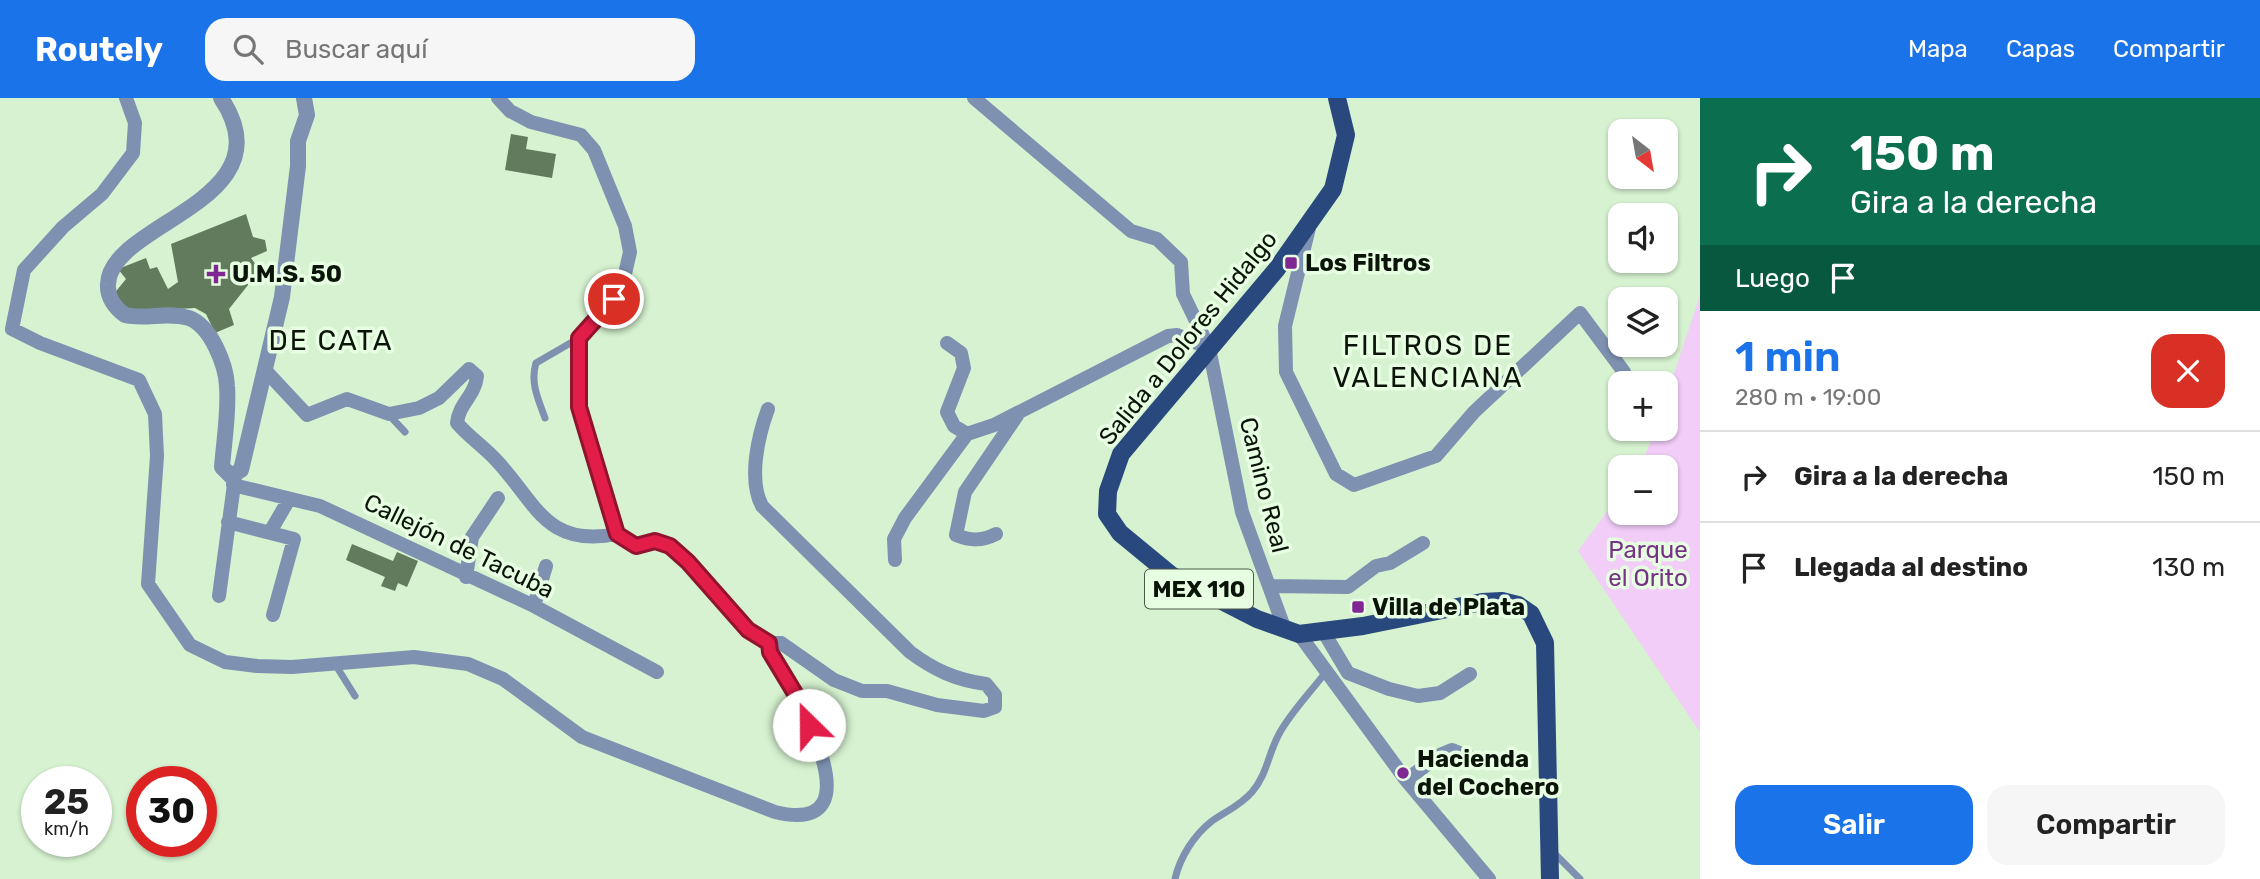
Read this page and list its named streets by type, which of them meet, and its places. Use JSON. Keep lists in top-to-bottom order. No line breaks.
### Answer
{"streets":{"main road":["Salida a Dolores Hidalgo","MEX 110"],"street":["Camino Real","Callejón de Tacuba"]},"crossings":[["Salida a Dolores Hidalgo","Camino Real"]],"districts":["DE CATA","FILTROS DE VALENCIANA"],"parks":["Parque el Orito"],"places":{"transit":["Los Filtros","Villa de Plata"],"health":["U.M.S. 50"],"other":["Hacienda del Cochero"]},"north":"bottom right","page":{"header":"Routely","search":"Buscar aquí","nav":["Mapa","Capas","Compartir"],"turn":["150 m","Gira a la derecha"],"map_buttons":["+","−"],"then":"Luego","heading":["1 min","280 m · 19:00"],"list":[{"name":"Gira a la derecha","value":"150 m"},{"name":"Llegada al destino","value":"130 m"}],"speed":"25 km/h","limit":"30","buttons":["Salir","Compartir"]}}
